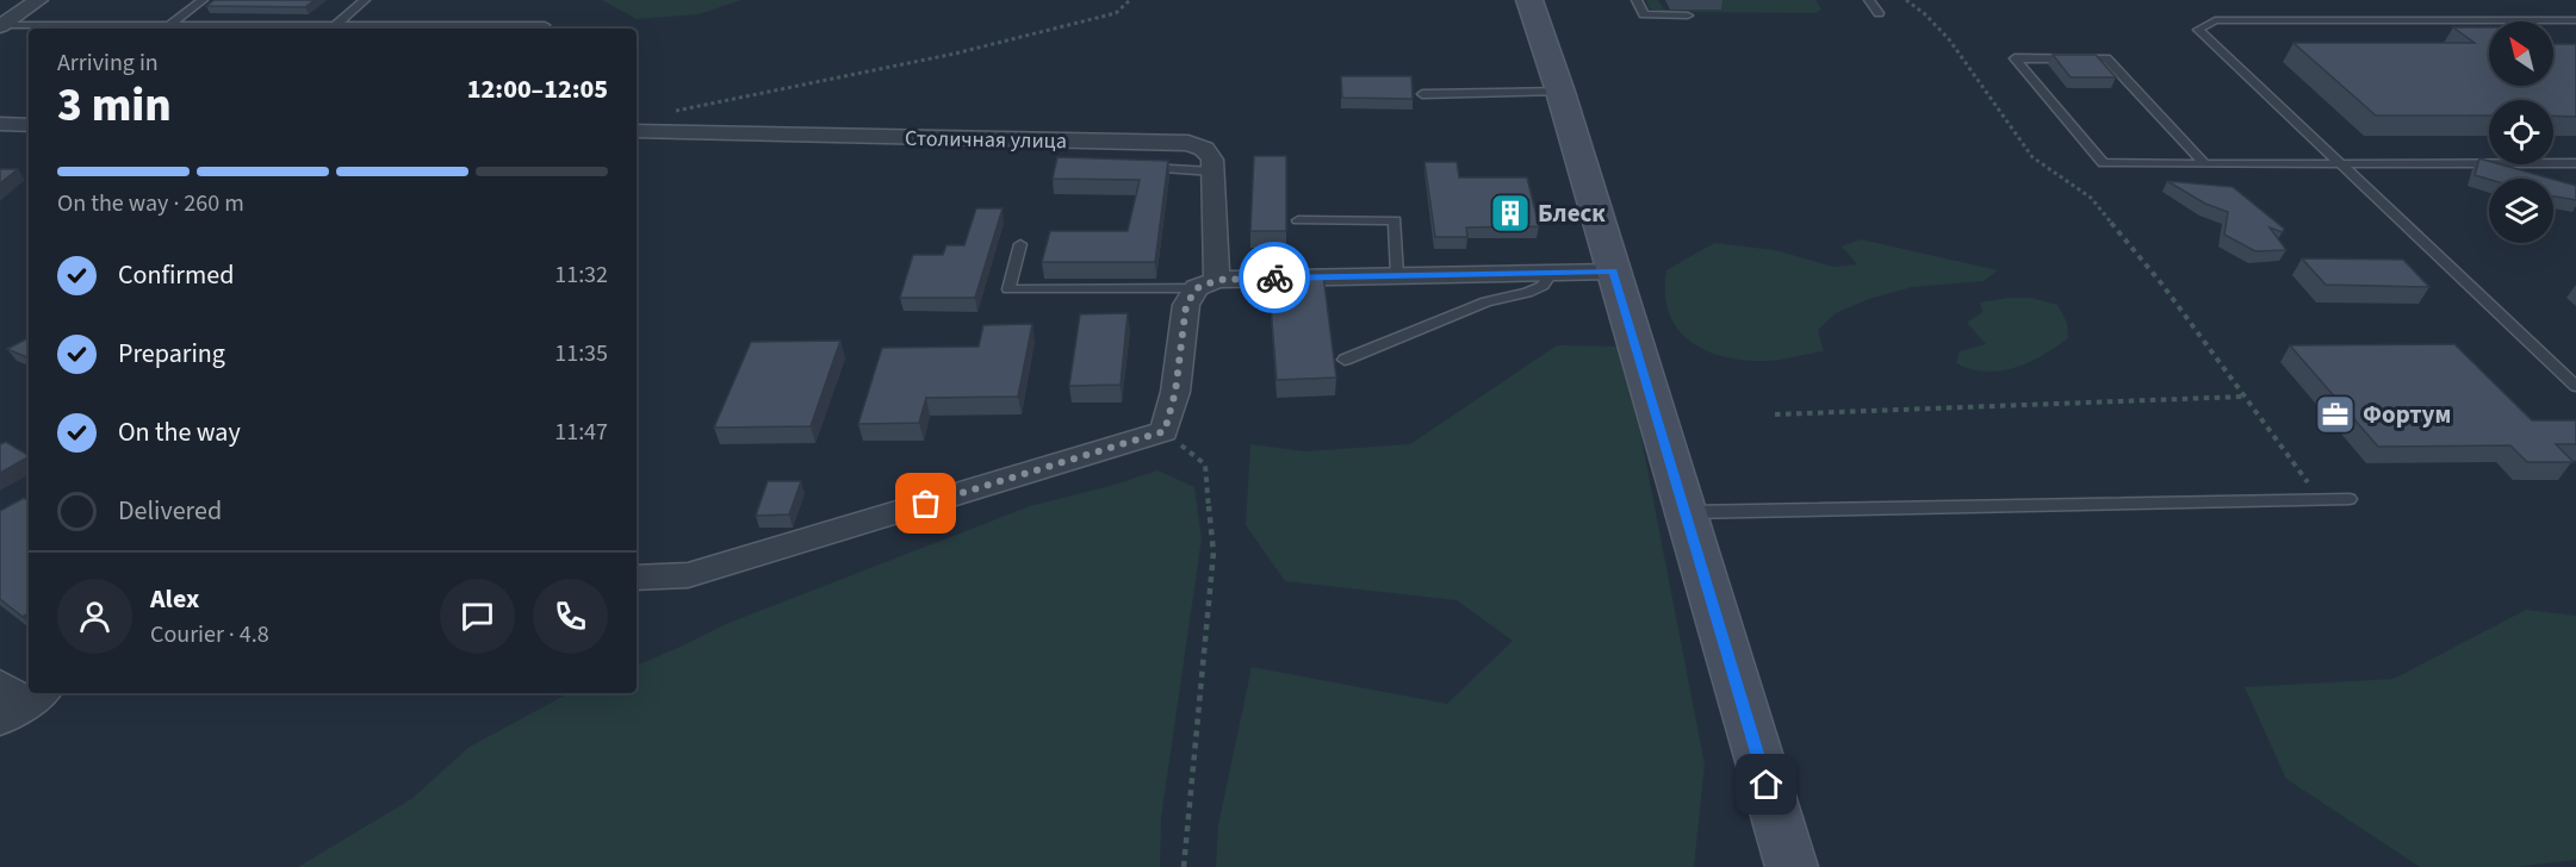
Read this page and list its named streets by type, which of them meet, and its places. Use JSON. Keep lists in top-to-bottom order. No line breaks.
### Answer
{"streets":{"street":["Столичная улица"]},"places":{"building":["Блеск"],"office":["Фортум"]},"north":"top left","page":{"heading":["3 min","Arriving in","12:00–12:05"],"panel":["Alex","Courier · 4.8"],"bar":"On the way · 260 m","list":[["Confirmed","11:32"],["Preparing","11:35"],["On the way","11:47"],"Delivered"]}}
